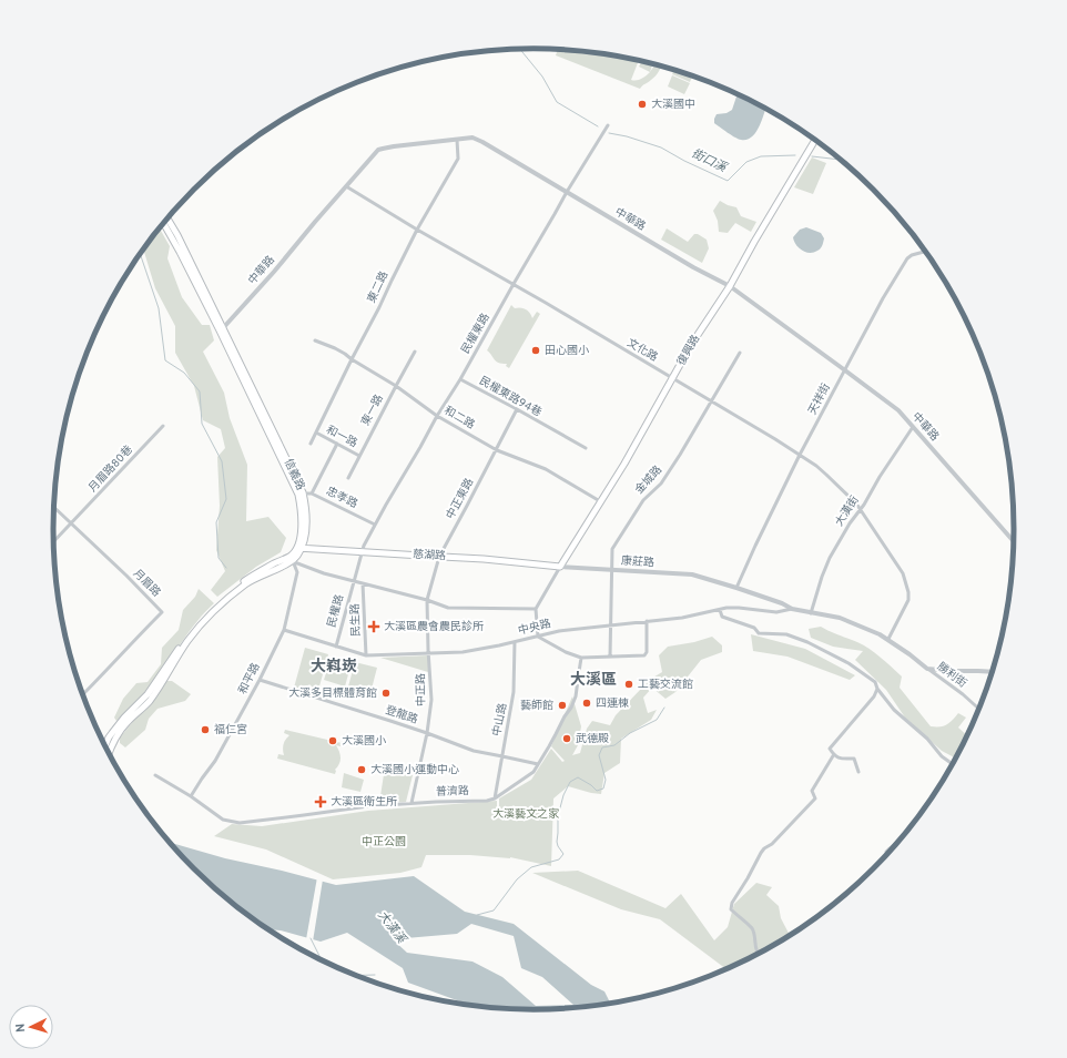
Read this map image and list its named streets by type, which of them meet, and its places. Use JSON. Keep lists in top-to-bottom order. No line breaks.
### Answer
{"streets":{"main road":["復興路","信義路","慈湖路"],"street":["中華路","東二路","民權東路","文化路","民權東路94巷","天祥街","東一路","和二路","和一路","月眉路80巷","金城路","忠孝路","中正東路","大漢街","康莊路","月眉路","民權路","民生路","中央路","勝利街","和平路","中正路","登龍路","中山路","普濟路"]},"crossings":[["中華路","東二路"],["中華路","民權東路"],["中華路","文化路"],["中華路","復興路"],["中華路","天祥街"],["中華路","信義路"],["中華路","大漢街"],["東二路","文化路"],["東二路","和二路"],["東二路","和一路"],["民權東路","文化路"],["民權東路","民權東路94巷"],["民權東路","和二路"],["民權東路","忠孝路"],["民權東路","慈湖路"],["民權東路","民權路"],["文化路","復興路"],["文化路","天祥街"],["文化路","金城路"],["文化路","大漢街"],["文化路","康莊路"],["復興路","和二路"],["復興路","慈湖路"],["復興路","康莊路"],["民權東路94巷","中正東路"],["天祥街","康莊路"],["東一路","和二路"],["東一路","和一路"],["和二路","中正東路"],["月眉路80巷","月眉路"],["信義路","忠孝路"],["信義路","慈湖路"],["金城路","康莊路"],["金城路","中央路"],["中正東路","慈湖路"],["中正東路","中正路"],["大漢街","康莊路"],["慈湖路","康莊路"],["慈湖路","民權路"],["康莊路","中央路"],["康莊路","勝利街"],["民權路","中央路"],["民生路","中央路"],["中央路","和平路"],["中央路","中正路"],["中央路","中山路"],["和平路","登龍路"],["和平路","普濟路"],["中正路","登龍路"],["中正路","普濟路"],["登龍路","中山路"],["登龍路","普濟路"],["中山路","普濟路"]],"districts":["大嵙崁","大溪區"],"water":["街口溪","大漢溪"],"parks":["大溪藝文之家","中正公園"],"places":{"other":["大溪國中","田心國小","工藝交流館","大溪多目標體育館","四連棟","藝師館","福仁宮","武德殿","大溪國小","大溪國小運動中心"],"health":["大溪區農會農民診所","大溪區衛生所"]},"north":"left"}
